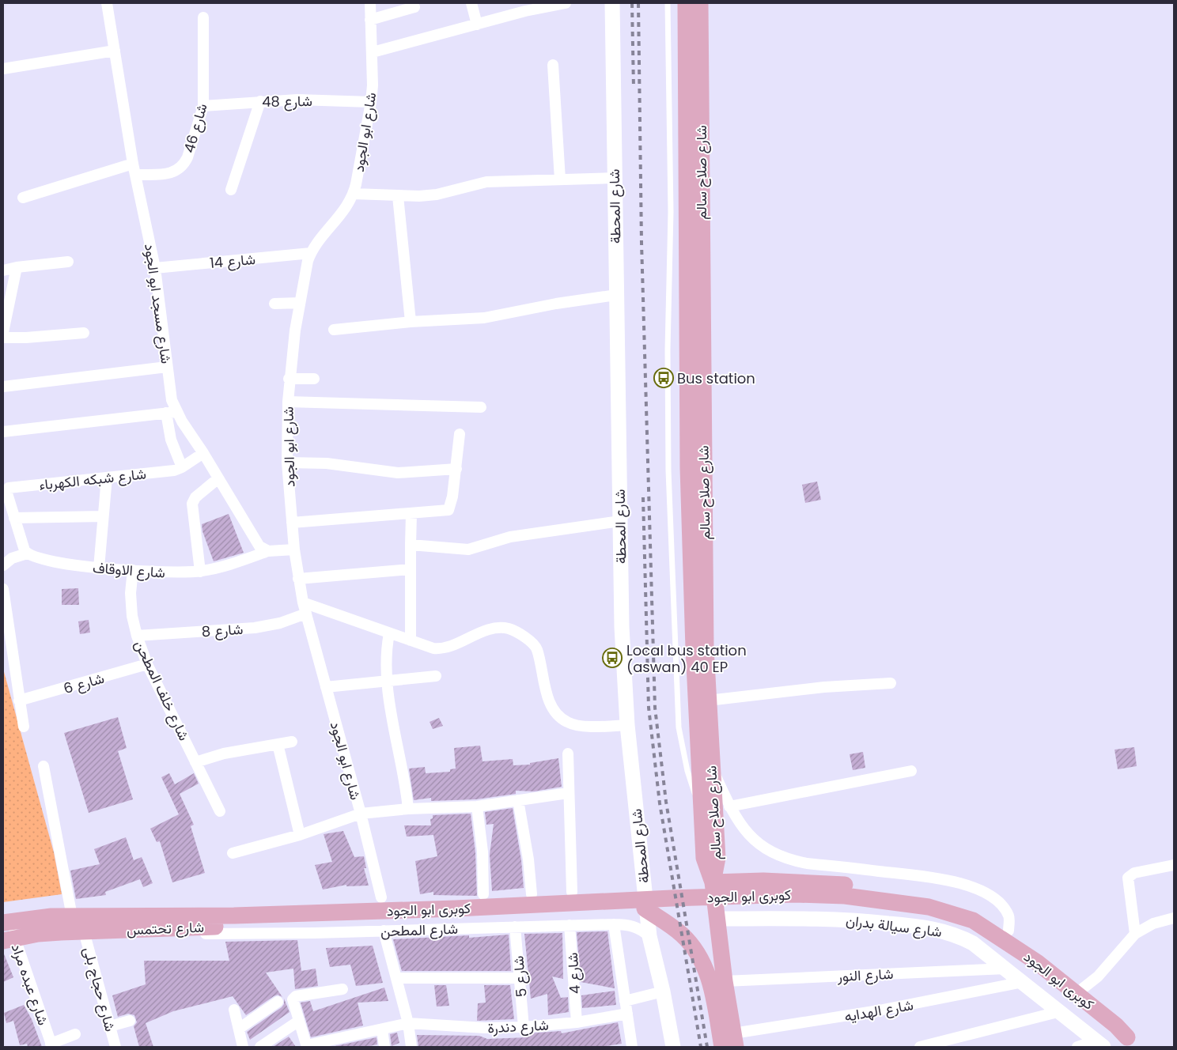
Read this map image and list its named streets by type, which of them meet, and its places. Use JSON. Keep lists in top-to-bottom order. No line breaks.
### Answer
{"streets":{"main road":["شارع صلاح سالم","شارع المحطة","كوبرى ابو الجود","شارع سيالة بدران","شارع تحتمس"],"street":["شارع 48","شارع 46","شارع ابو الجود","شارع 14","شارع مسجد ابو الجود","شارع شبكه الكهرباء","شارع الاوقاف","شارع 8","شارع 6","شارع خلف المطحن","شارع المطحن","شارع 4","شارع النور","شارع 5","شارع عبده مراد","شارع حجاج بلى","شارع الهدايه","شارع دندرة"]},"crossings":[["شارع 48","شارع 46"],["شارع 48","شارع ابو الجود"],["شارع 46","شارع مسجد ابو الجود"],["شارع ابو الجود","شارع 14"],["شارع ابو الجود","شارع 8"],["شارع المحطة","شارع المطحن"],["شارع 14","شارع مسجد ابو الجود"],["شارع مسجد ابو الجود","شارع شبكه الكهرباء"],["شارع مسجد ابو الجود","شارع الاوقاف"],["شارع الاوقاف","شارع خلف المطحن"],["شارع 8","شارع خلف المطحن"],["شارع 6","شارع خلف المطحن"],["كوبرى ابو الجود","شارع تحتمس"],["شارع سيالة بدران","شارع النور"],["شارع سيالة بدران","شارع الهدايه"],["شارع تحتمس","شارع المطحن"],["شارع تحتمس","شارع عبده مراد"],["شارع تحتمس","شارع حجاج بلى"],["شارع المطحن","شارع 4"],["شارع المطحن","شارع 5"],["شارع 4","شارع دندرة"],["شارع 5","شارع دندرة"]],"places":{"bus stop":["Bus station","Local bus station (aswan) 40 EP"]}}
